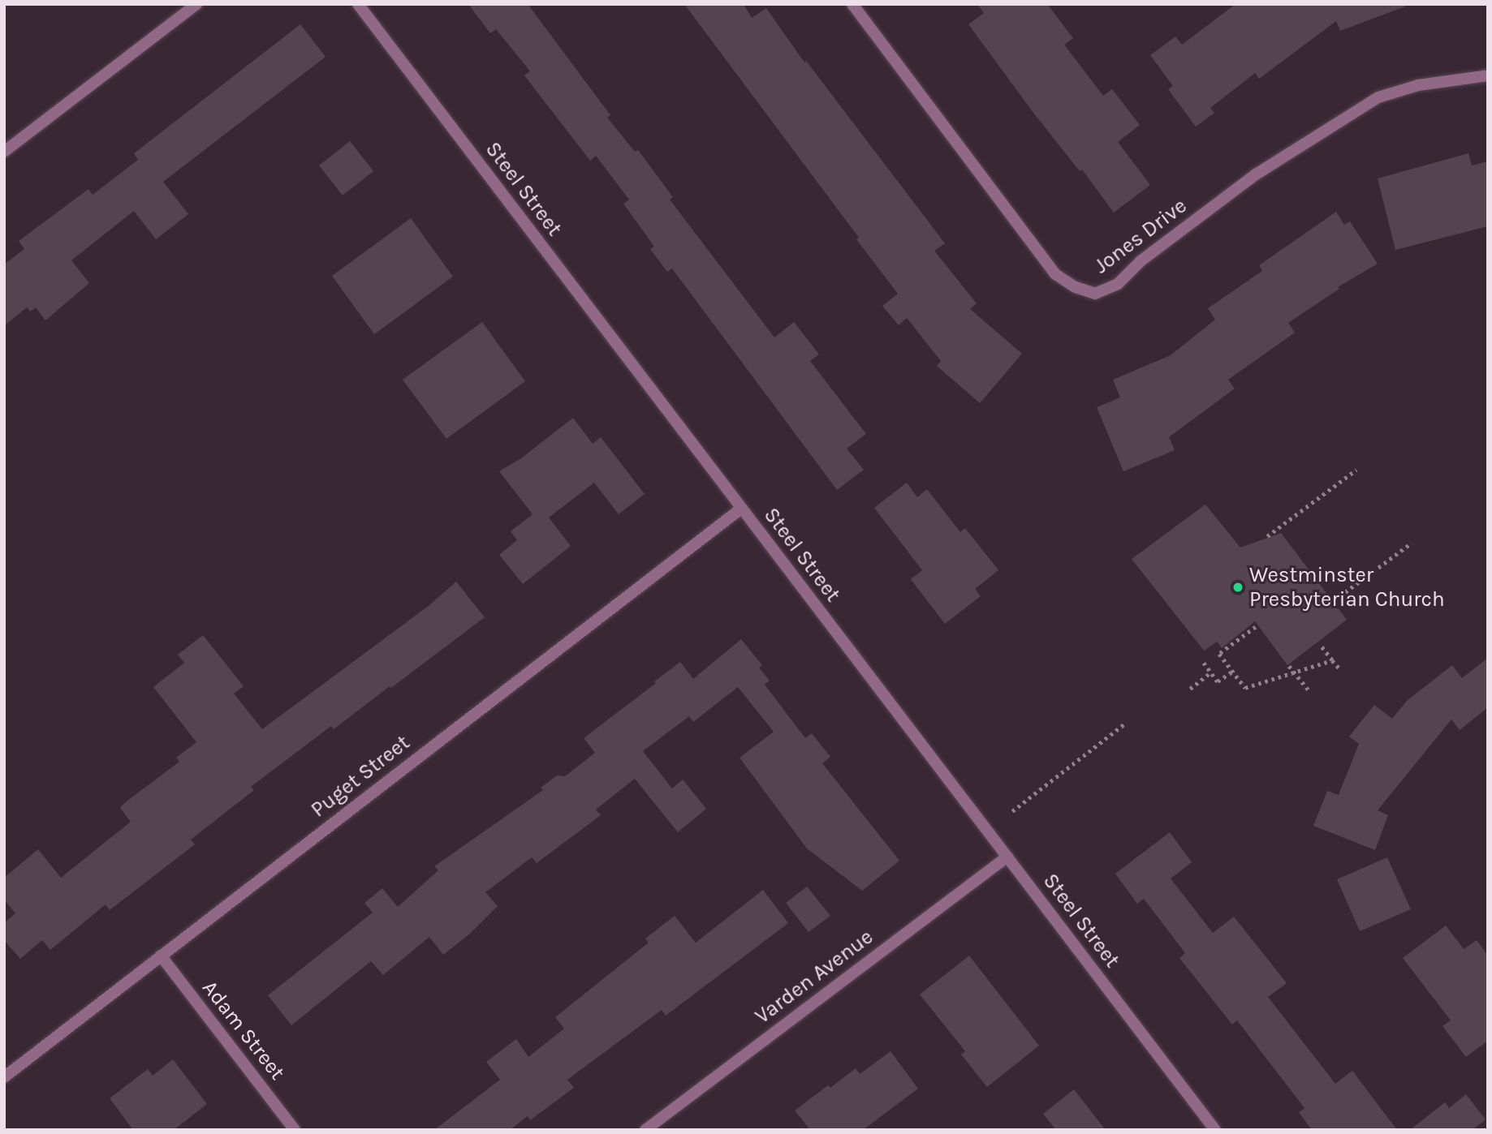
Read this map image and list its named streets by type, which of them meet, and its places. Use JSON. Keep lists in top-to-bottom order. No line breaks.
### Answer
{"streets":{"street":["Steel Street","Jones Drive","Puget Street","Varden Avenue","Adam Street"]},"crossings":[["Steel Street","Puget Street"],["Steel Street","Varden Avenue"],["Puget Street","Adam Street"]],"places":["Westminster Presbyterian Church"]}
